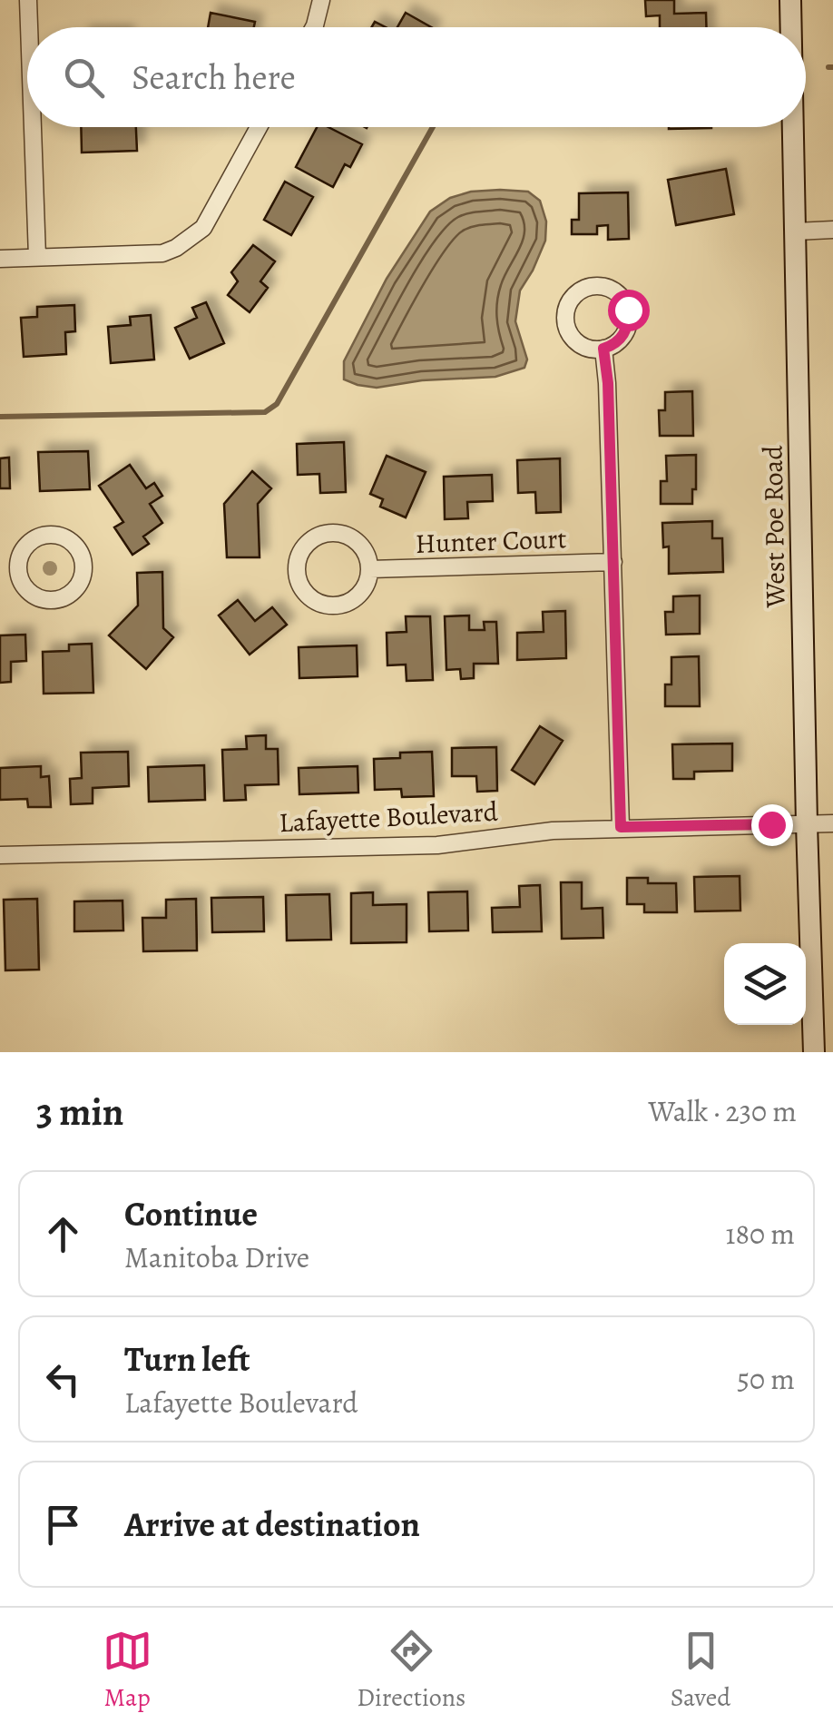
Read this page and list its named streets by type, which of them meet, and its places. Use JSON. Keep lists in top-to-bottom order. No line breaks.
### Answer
{"streets":{"street":["West Poe Road","Hunter Court","Lafayette Boulevard"]},"crossings":[["West Poe Road","Lafayette Boulevard"]],"page":{"search":"Search here","heading":["3 min","Walk · 230 m"],"list":[["Continue","Manitoba Drive","180 m"],["Turn left","Lafayette Boulevard","50 m"],"Arrive at destination"],"nav":["Map","Directions","Saved"]}}
